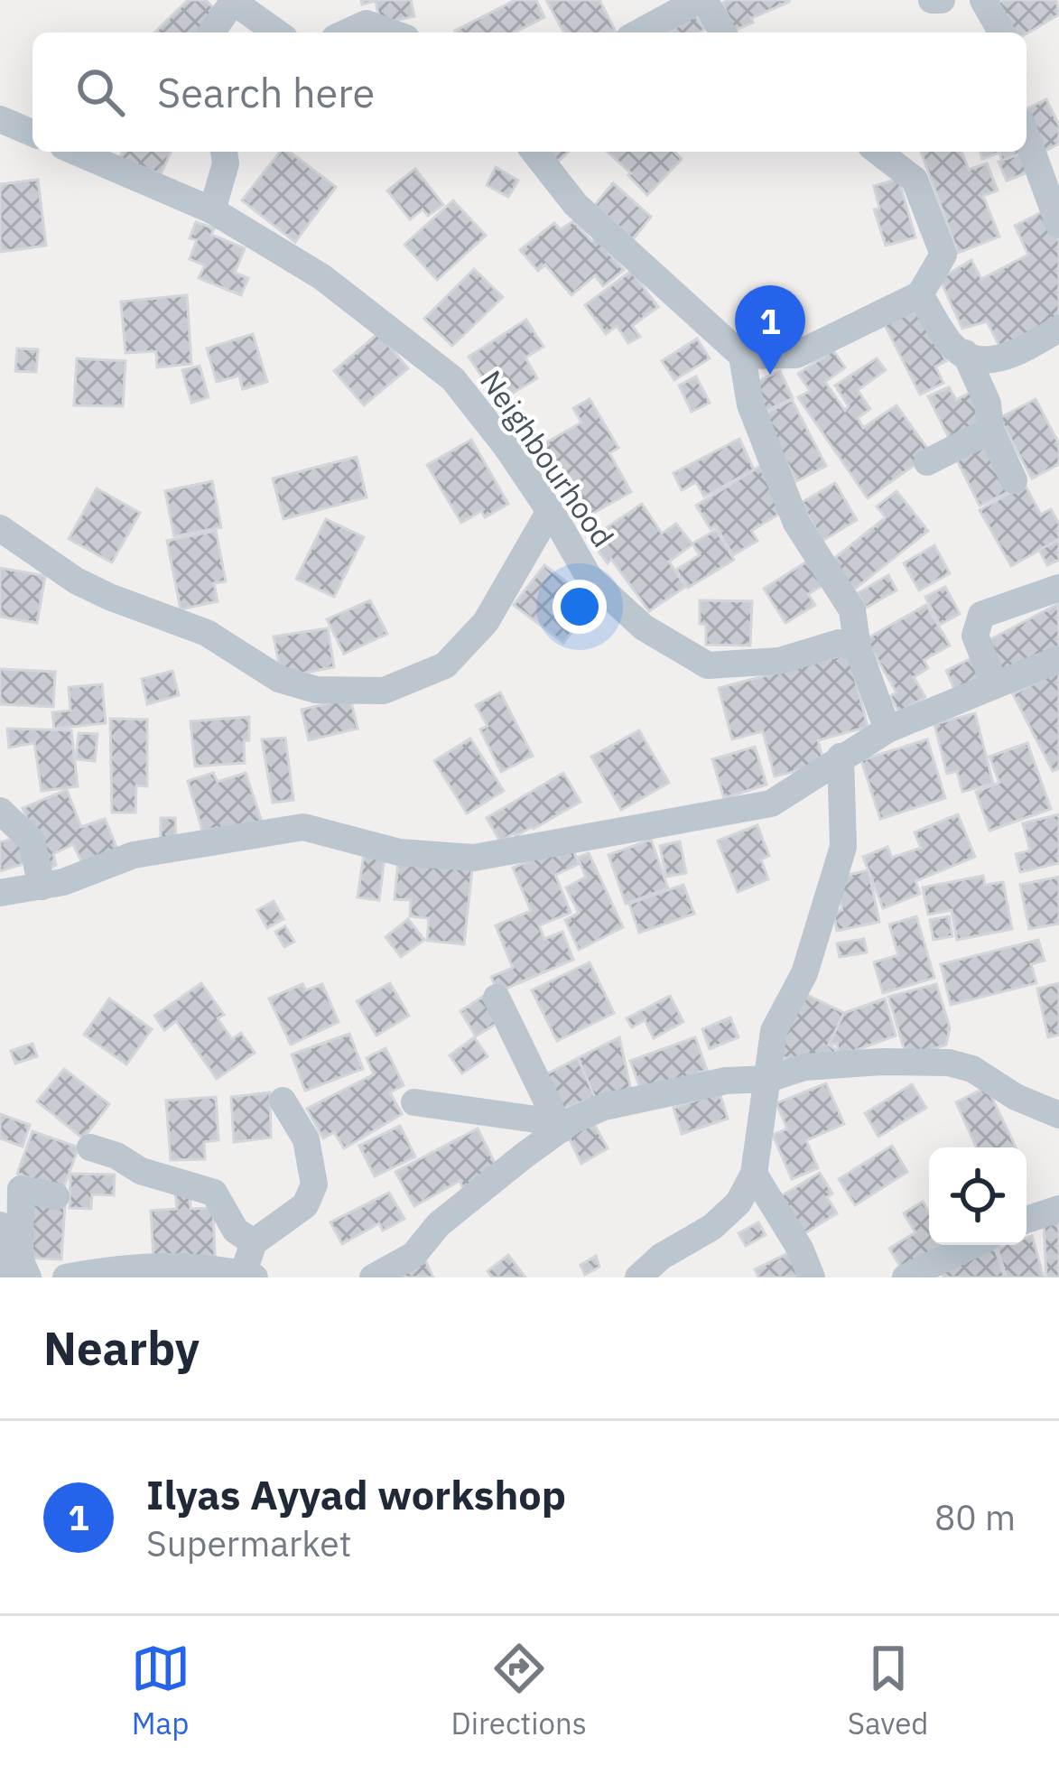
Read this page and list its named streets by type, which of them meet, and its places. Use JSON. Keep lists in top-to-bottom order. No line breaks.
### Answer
{"streets":{"street":["Neighbourhood"]},"page":{"search":"Search here","pins":"1","heading":"Nearby","list":[{"mark":"1","name":"Ilyas Ayyad workshop","note":"Supermarket","value":"80 m"}],"nav":["Map","Directions","Saved"]}}
